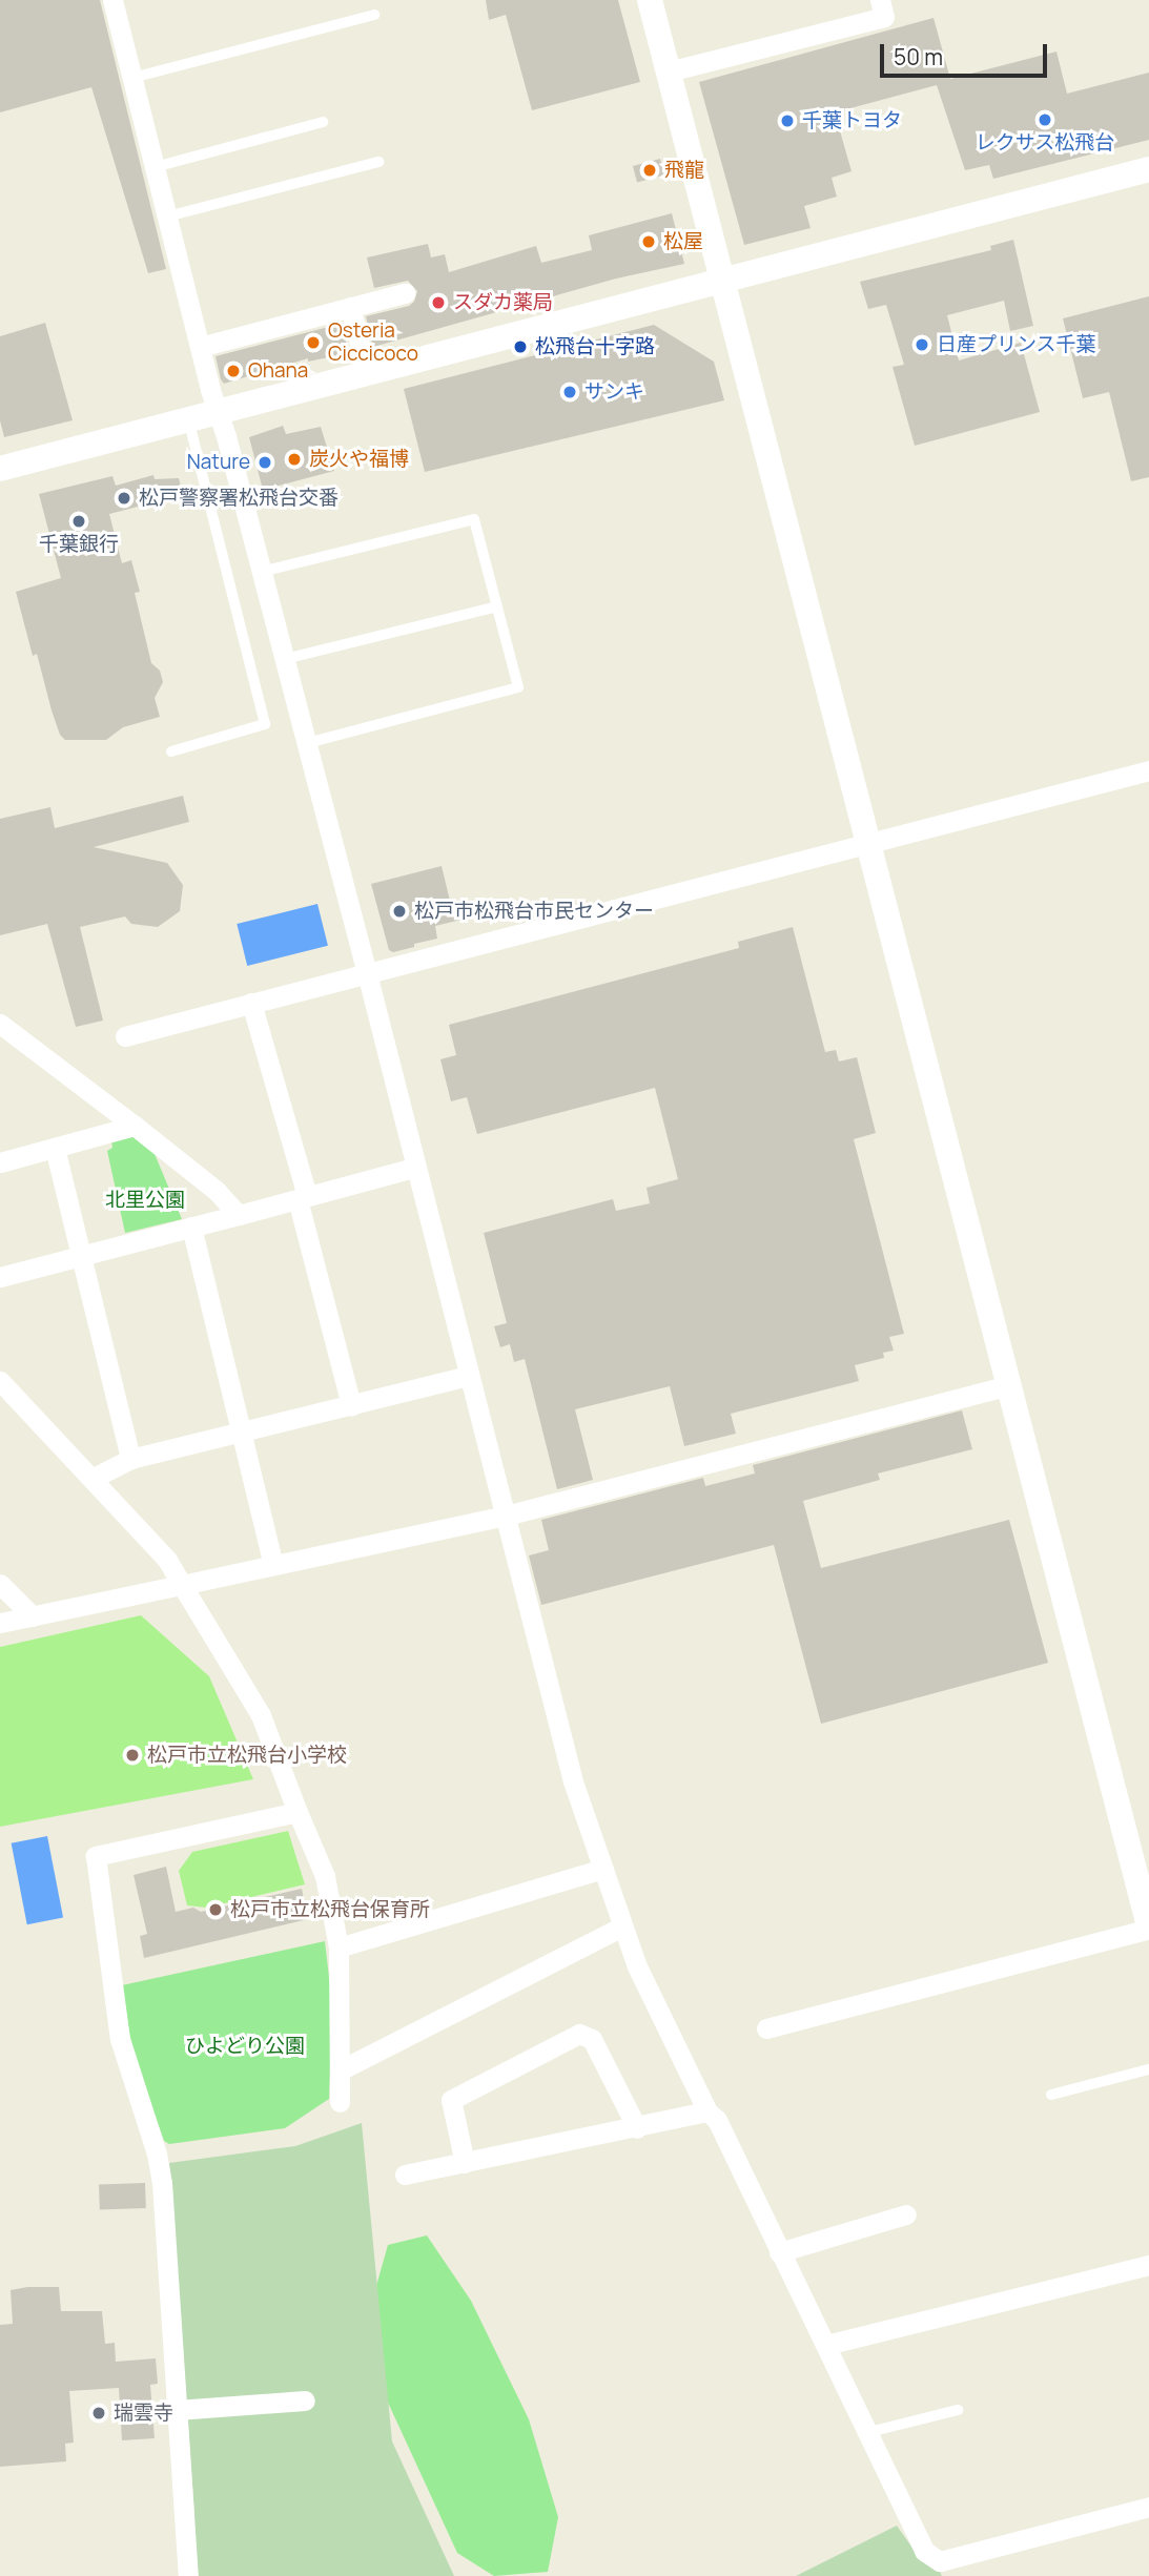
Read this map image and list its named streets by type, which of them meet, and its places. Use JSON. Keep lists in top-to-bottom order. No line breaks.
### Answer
{"parks":["北里公園","ひよどり公園"],"places":["レクサス松飛台","千葉トヨタ","飛龍","松屋","スダカ薬局","Osteria Ciccicoco","日産プリンス千葉","松飛台十字路","Ohana","サンキ","炭火や福博","Nature","松戸警察署松飛台交番","千葉銀行","松戸市松飛台市民センター","松戸市立松飛台小学校","松戸市立松飛台保育所","瑞雲寺"],"scale_bar":"50 m"}
